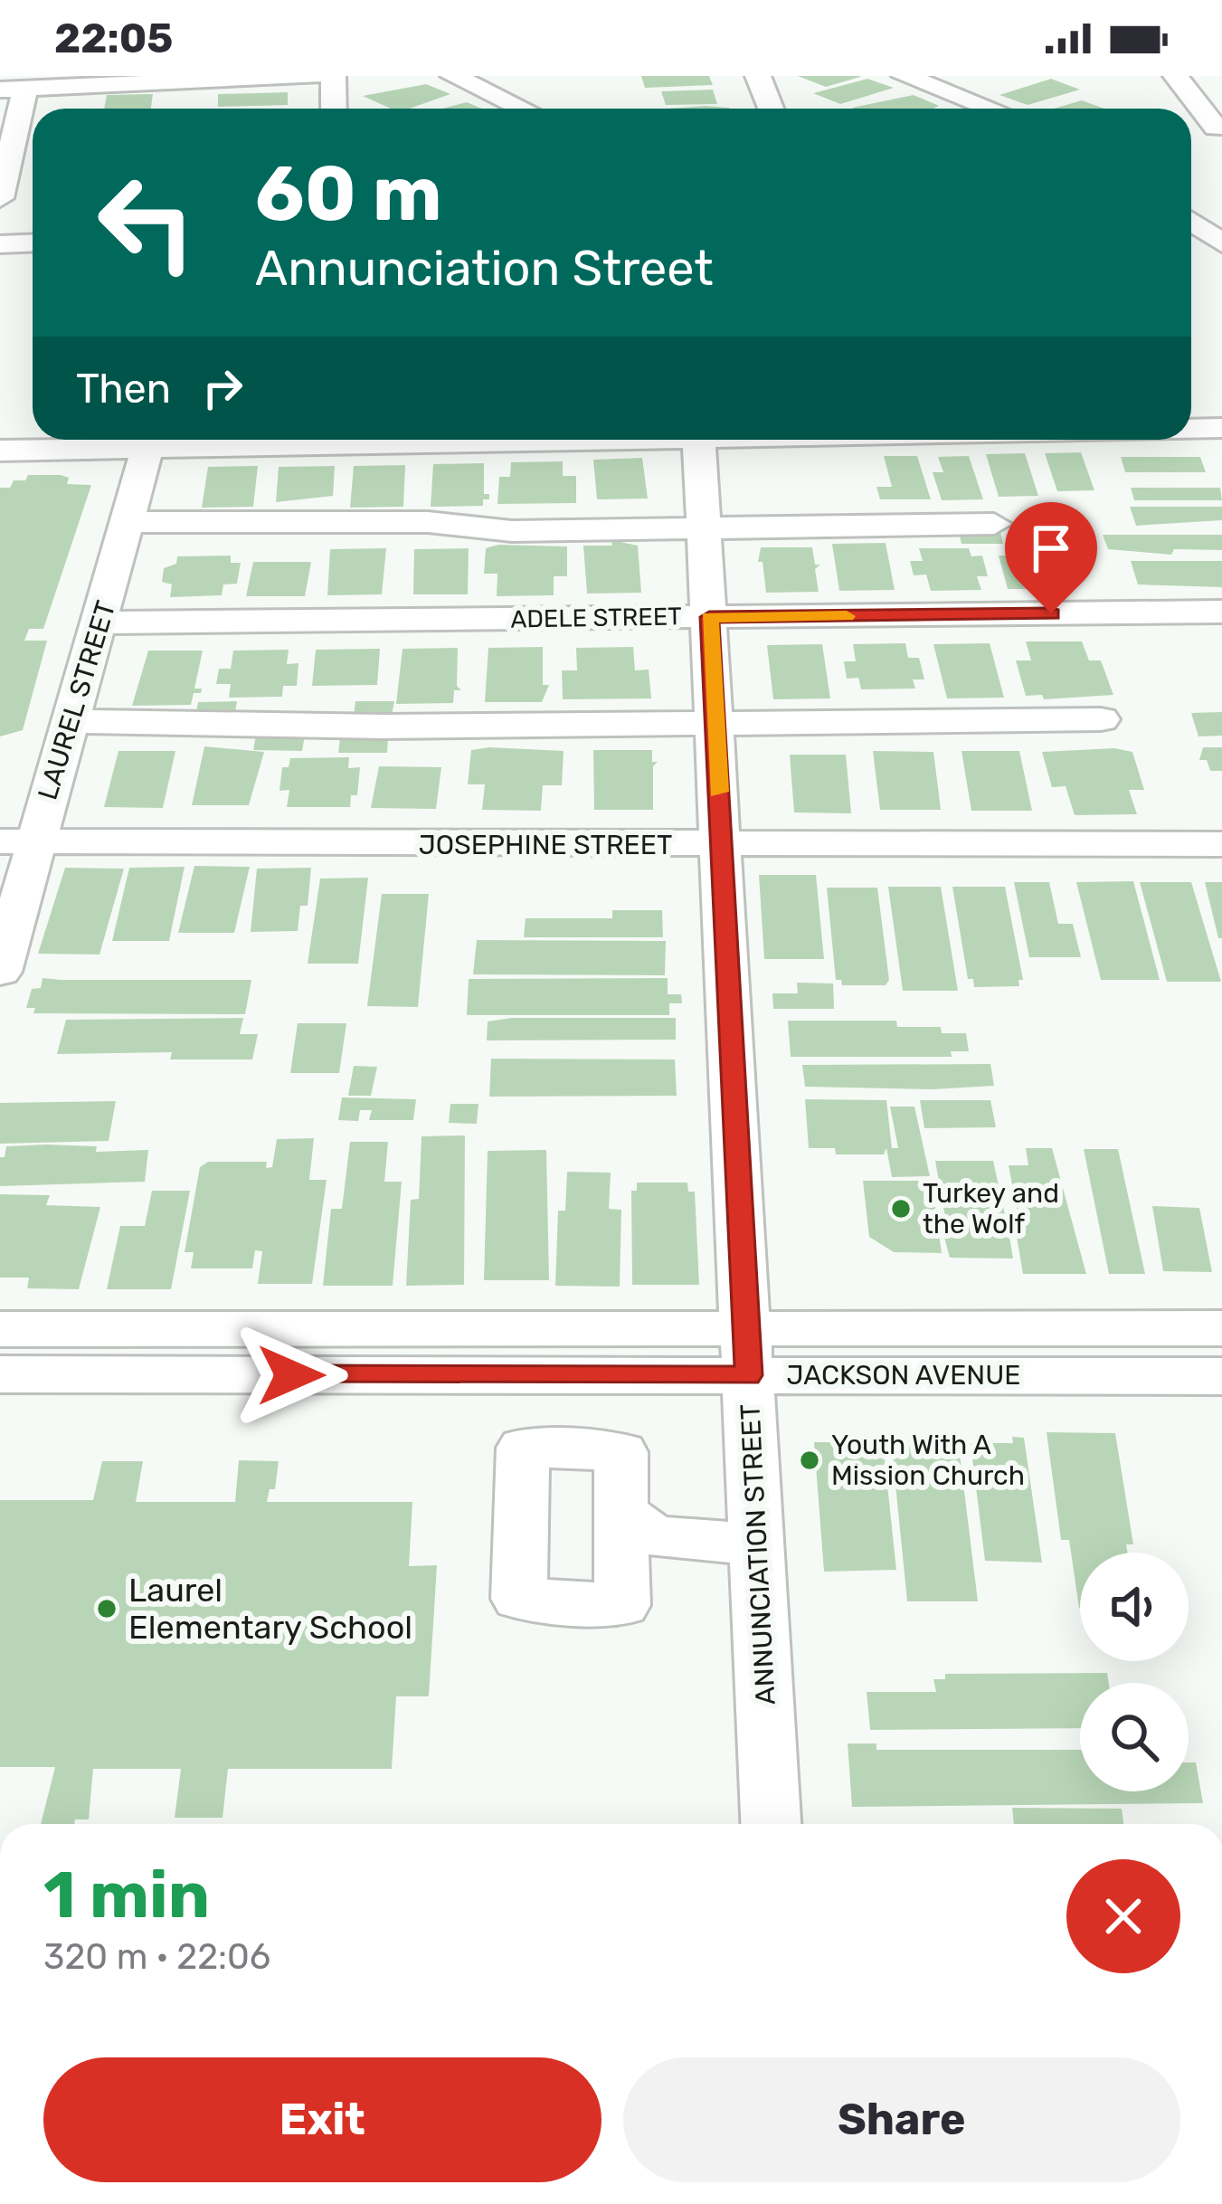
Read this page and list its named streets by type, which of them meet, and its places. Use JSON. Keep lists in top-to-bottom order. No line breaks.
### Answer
{"streets":{"street":["ADELE STREET","LAUREL STREET","JOSEPHINE STREET","JACKSON AVENUE","ANNUNCIATION STREET"]},"crossings":[["ADELE STREET","LAUREL STREET"],["ADELE STREET","ANNUNCIATION STREET"],["LAUREL STREET","JOSEPHINE STREET"],["JOSEPHINE STREET","ANNUNCIATION STREET"],["JACKSON AVENUE","ANNUNCIATION STREET"]],"places":["Turkey and the Wolf","Youth With A Mission Church","Laurel Elementary School"],"page":{"status":"22:05","turn":["60 m","Annunciation Street"],"then":"Then","heading":["1 min","320 m · 22:06"],"buttons":["Exit","Share"]}}
